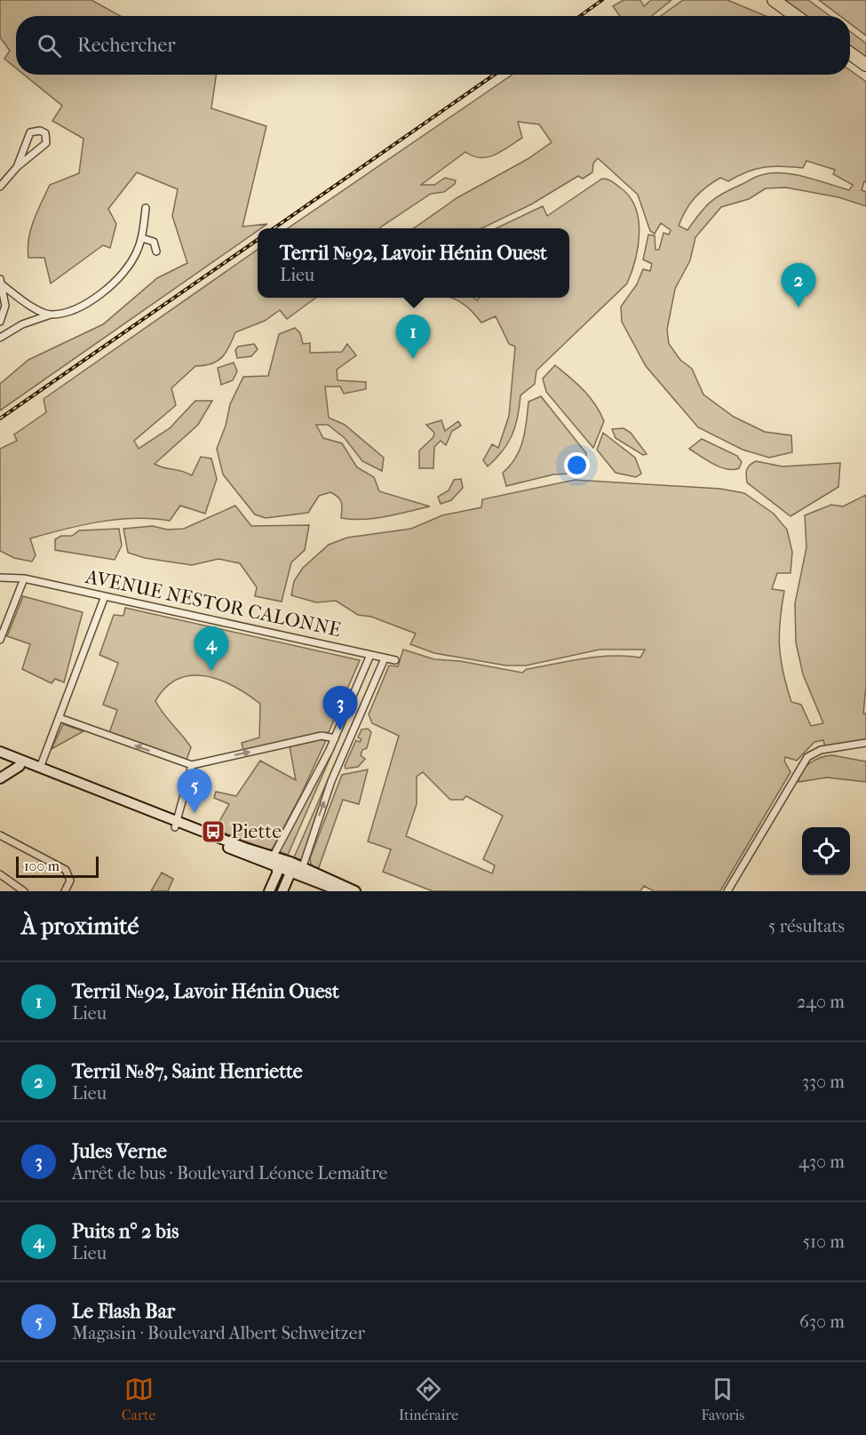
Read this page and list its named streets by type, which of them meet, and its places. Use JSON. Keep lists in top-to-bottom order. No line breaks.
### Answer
{"streets":{"street":["AVENUE NESTOR CALONNE"]},"places":{"bus stop":["Piette"]},"scale_bar":"100 m","page":{"search":"Rechercher","popup":["Terril №92, Lavoir Hénin Ouest","Lieu"],"pins":["2","1","4","3","5"],"scale":"100 m","heading":["À proximité","5 résultats"],"list":[{"mark":"1","name":"Terril №92, Lavoir Hénin Ouest","note":"Lieu","value":"240 m"},{"mark":"2","name":"Terril №87, Saint Henriette","note":"Lieu","value":"330 m"},{"mark":"3","name":"Jules Verne","note":"Arrêt de bus · Boulevard Léonce Lemaître","value":"430 m"},{"mark":"4","name":"Puits n° 2 bis","note":"Lieu","value":"510 m"},{"mark":"5","name":"Le Flash Bar","note":"Magasin · Boulevard Albert Schweitzer","value":"630 m"}],"nav":["Carte","Itinéraire","Favoris"]}}
